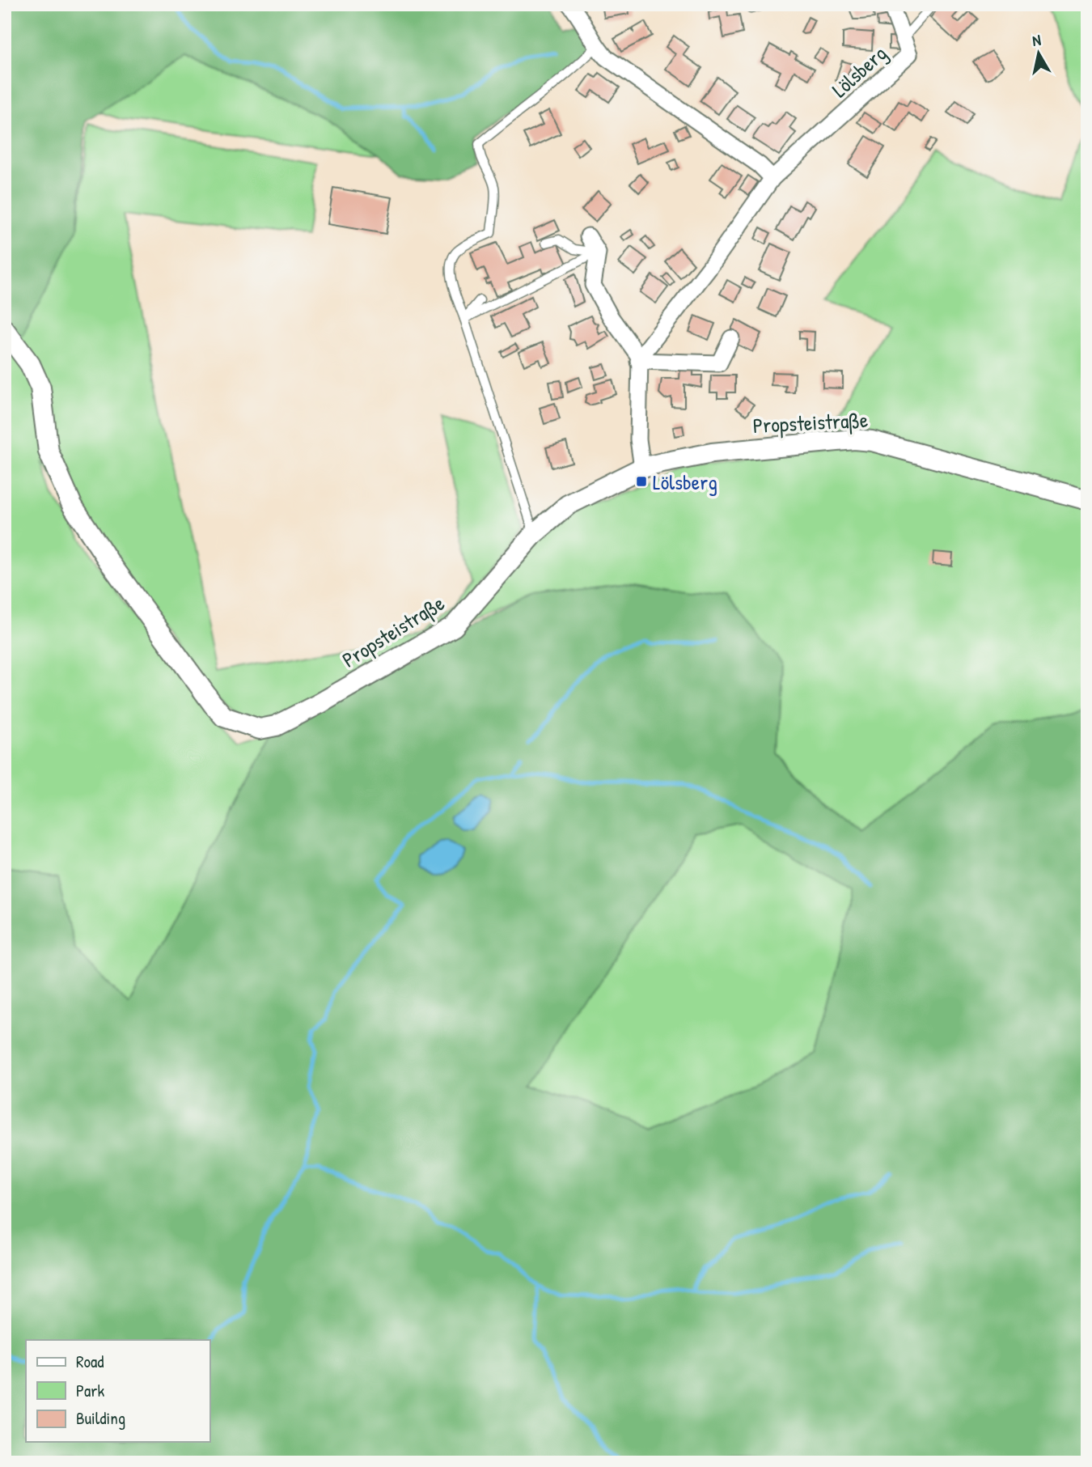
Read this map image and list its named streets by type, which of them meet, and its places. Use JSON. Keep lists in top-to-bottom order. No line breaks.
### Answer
{"streets":{"street":["Lölsberg","Propsteistraße"]},"places":{"transit":["Lölsberg"]},"legend":["Road","Park","Building"],"north":"top"}
